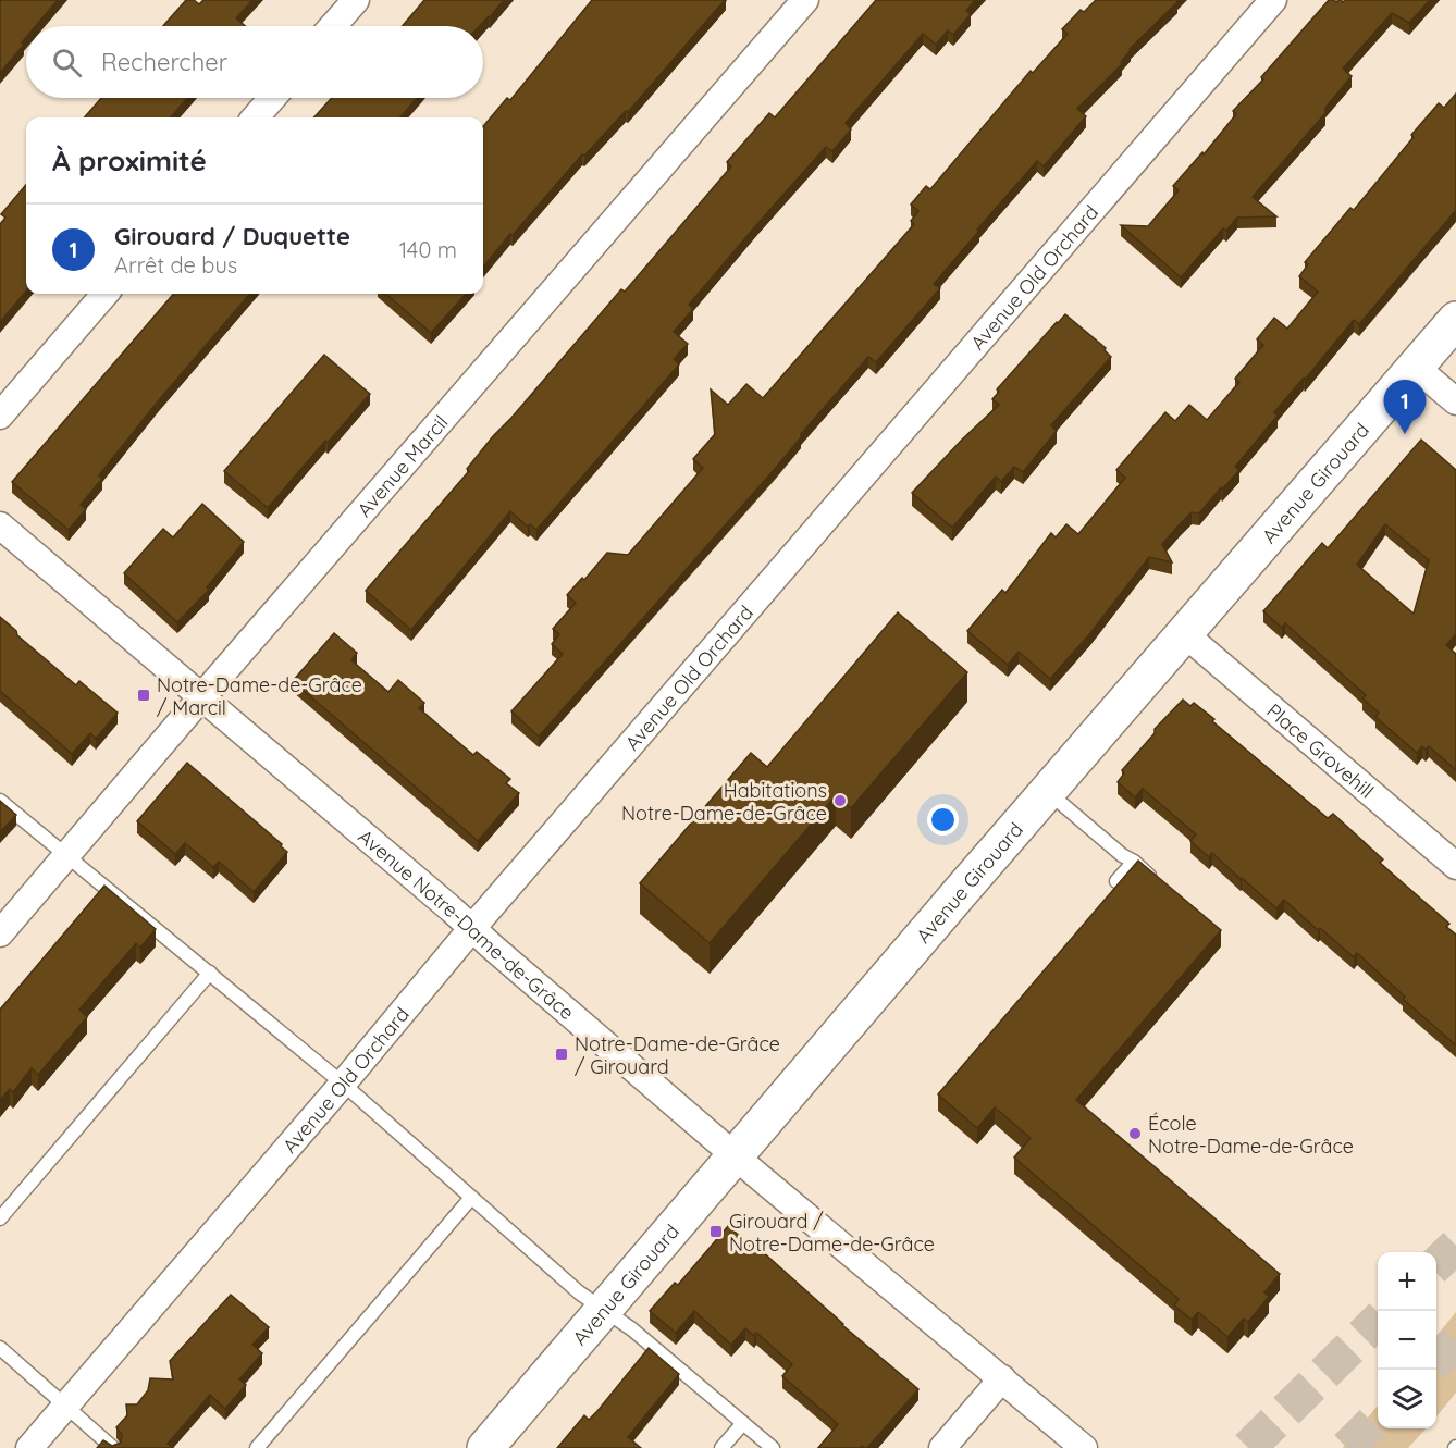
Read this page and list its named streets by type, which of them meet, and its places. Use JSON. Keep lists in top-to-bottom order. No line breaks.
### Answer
{"streets":{"street":["Avenue Old Orchard","Avenue Marcil","Avenue Girouard","Place Grovehill","Avenue Notre-Dame-de-Grâce"]},"crossings":[["Avenue Old Orchard","Avenue Notre-Dame-de-Grâce"],["Avenue Marcil","Avenue Notre-Dame-de-Grâce"],["Avenue Girouard","Place Grovehill"],["Avenue Girouard","Avenue Notre-Dame-de-Grâce"]],"places":{"transit":["Notre-Dame-de-Grâce / Marcil","Notre-Dame-de-Grâce / Girouard","Girouard / Notre-Dame-de-Grâce"],"other":["Habitations Notre-Dame-de-Grâce","École Notre-Dame-de-Grâce"]},"page":{"search":"Rechercher","heading":"À proximité","list":[{"mark":"1","name":"Girouard / Duquette","note":"Arrêt de bus","value":"140 m"}],"pins":"1","map_buttons":["+","−"]}}
